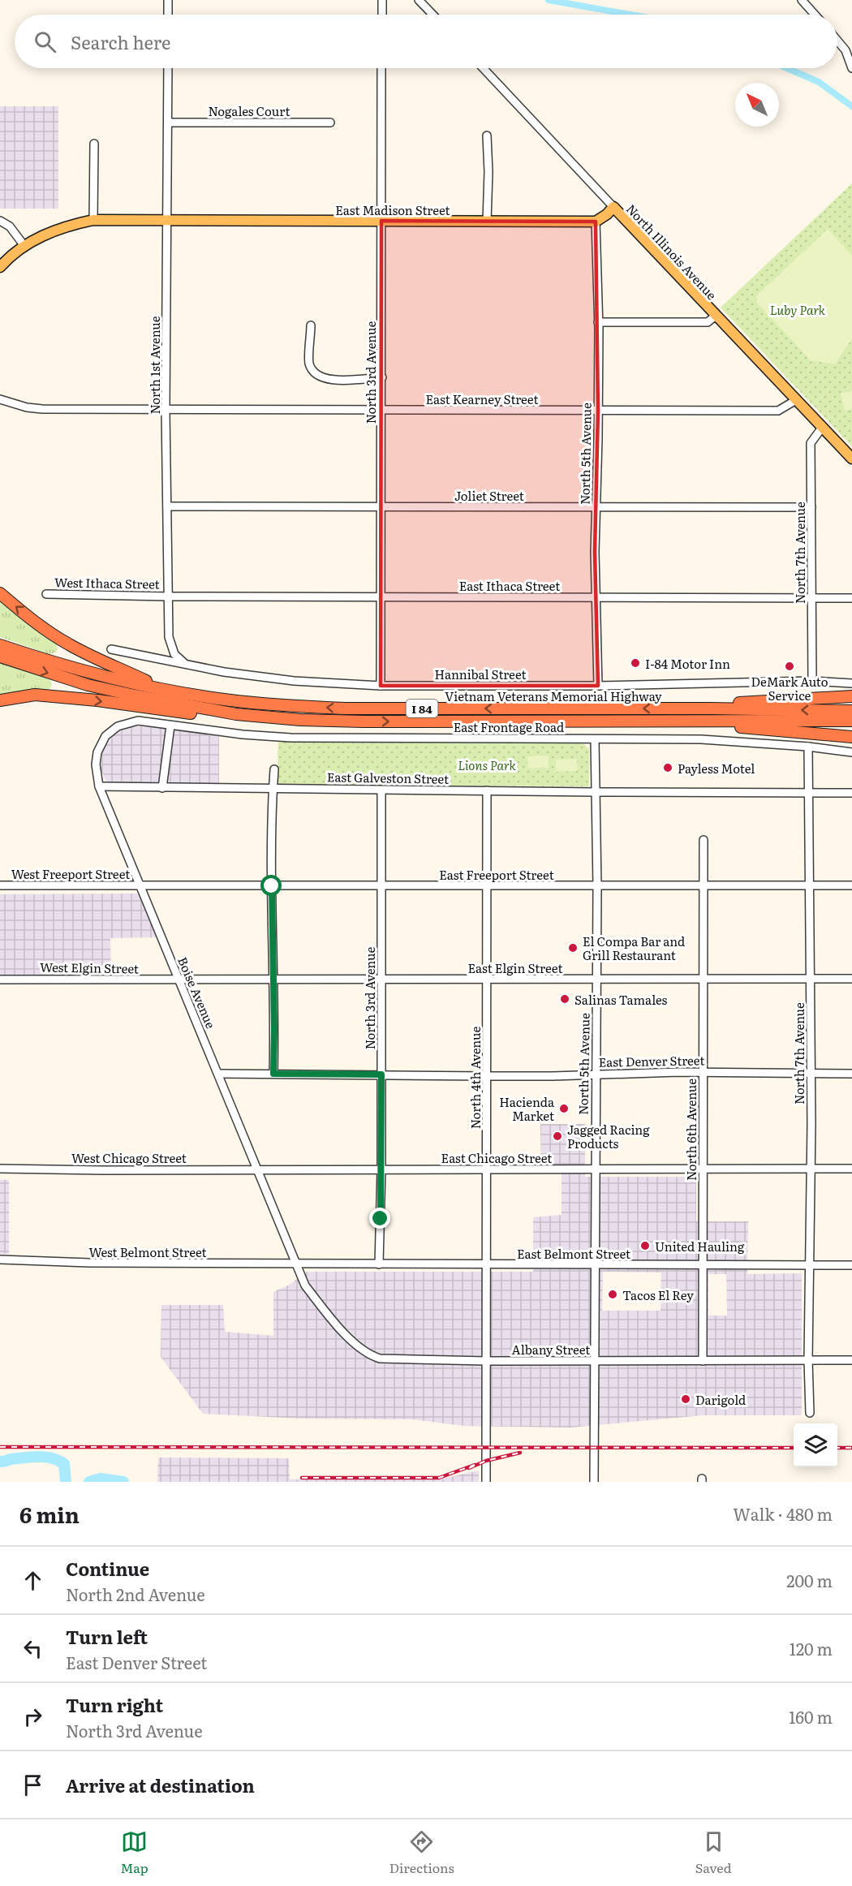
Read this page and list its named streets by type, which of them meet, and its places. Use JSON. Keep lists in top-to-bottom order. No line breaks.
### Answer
{"streets":{"highway":["Vietnam Veterans Memorial Highway","I 84"],"main road":["East Madison Street","North Illinois Avenue"],"street":["Nogales Court","North 1st Avenue","North 3rd Avenue","East Kearney Street","North 5th Avenue","Joliet Street","North 7th Avenue","West Ithaca Street","East Ithaca Street","Hannibal Street","East Frontage Road","East Galveston Street","West Freeport Street","East Freeport Street","West Elgin Street","East Elgin Street","Boise Avenue","East Denver Street","North 4th Avenue","North 6th Avenue","West Chicago Street","East Chicago Street","West Belmont Street","East Belmont Street","Albany Street"]},"crossings":[["Nogales Court","North 1st Avenue"],["East Madison Street","North 1st Avenue"],["East Madison Street","North 3rd Avenue"],["East Madison Street","North 5th Avenue"],["North Illinois Avenue","East Kearney Street"],["North Illinois Avenue","North 7th Avenue"],["North 1st Avenue","East Kearney Street"],["North 1st Avenue","Joliet Street"],["North 1st Avenue","West Ithaca Street"],["North 1st Avenue","East Ithaca Street"],["North 1st Avenue","Hannibal Street"],["North 3rd Avenue","East Kearney Street"],["North 3rd Avenue","Joliet Street"],["North 3rd Avenue","East Ithaca Street"],["North 3rd Avenue","Hannibal Street"],["North 3rd Avenue","East Galveston Street"],["North 3rd Avenue","East Freeport Street"],["North 3rd Avenue","East Elgin Street"],["North 3rd Avenue","East Denver Street"],["North 3rd Avenue","East Chicago Street"],["North 3rd Avenue","East Belmont Street"],["East Kearney Street","North 5th Avenue"],["North 5th Avenue","Joliet Street"],["North 5th Avenue","East Ithaca Street"],["North 5th Avenue","Hannibal Street"],["North 5th Avenue","East Frontage Road"],["North 5th Avenue","East Galveston Street"],["North 5th Avenue","East Freeport Street"],["North 5th Avenue","East Elgin Street"],["North 5th Avenue","East Denver Street"],["North 5th Avenue","East Chicago Street"],["North 5th Avenue","East Belmont Street"],["North 5th Avenue","Albany Street"],["Joliet Street","North 7th Avenue"],["North 7th Avenue","East Ithaca Street"],["North 7th Avenue","Hannibal Street"],["North 7th Avenue","East Frontage Road"],["North 7th Avenue","East Galveston Street"],["North 7th Avenue","East Freeport Street"],["North 7th Avenue","East Elgin Street"],["North 7th Avenue","East Denver Street"],["North 7th Avenue","East Chicago Street"],["North 7th Avenue","East Belmont Street"],["North 7th Avenue","Albany Street"],["West Ithaca Street","East Ithaca Street"],["East Frontage Road","Boise Avenue"],["East Galveston Street","Boise Avenue"],["East Galveston Street","North 4th Avenue"],["West Freeport Street","East Freeport Street"],["West Freeport Street","Boise Avenue"],["East Freeport Street","Boise Avenue"],["East Freeport Street","North 4th Avenue"],["East Freeport Street","North 6th Avenue"],["West Elgin Street","East Elgin Street"],["West Elgin Street","Boise Avenue"],["East Elgin Street","Boise Avenue"],["East Elgin Street","North 4th Avenue"],["East Elgin Street","North 6th Avenue"],["Boise Avenue","East Denver Street"],["Boise Avenue","West Chicago Street"],["Boise Avenue","East Chicago Street"],["Boise Avenue","West Belmont Street"],["Boise Avenue","East Belmont Street"],["Boise Avenue","Albany Street"],["East Denver Street","North 4th Avenue"],["East Denver Street","North 6th Avenue"],["North 4th Avenue","East Chicago Street"],["North 4th Avenue","East Belmont Street"],["North 4th Avenue","Albany Street"],["North 6th Avenue","East Chicago Street"],["North 6th Avenue","East Belmont Street"],["North 6th Avenue","Albany Street"],["West Chicago Street","East Chicago Street"],["West Belmont Street","East Belmont Street"],["West Belmont Street","Albany Street"],["East Belmont Street","Albany Street"]],"parks":["Luby Park","Lions Park"],"places":["I-84 Motor Inn","DeMark Auto Service","Payless Motel","El Compa Bar and Grill Restaurant","Salinas Tamales","Hacienda Market","Jagged Racing Products","United Hauling","Tacos El Rey","Darigold"],"north":"top left","page":{"search":"Search here","heading":["6 min","Walk · 480 m"],"list":[["Continue","North 2nd Avenue","200 m"],["Turn left","East Denver Street","120 m"],["Turn right","North 3rd Avenue","160 m"],"Arrive at destination"],"nav":["Map","Directions","Saved"]}}
